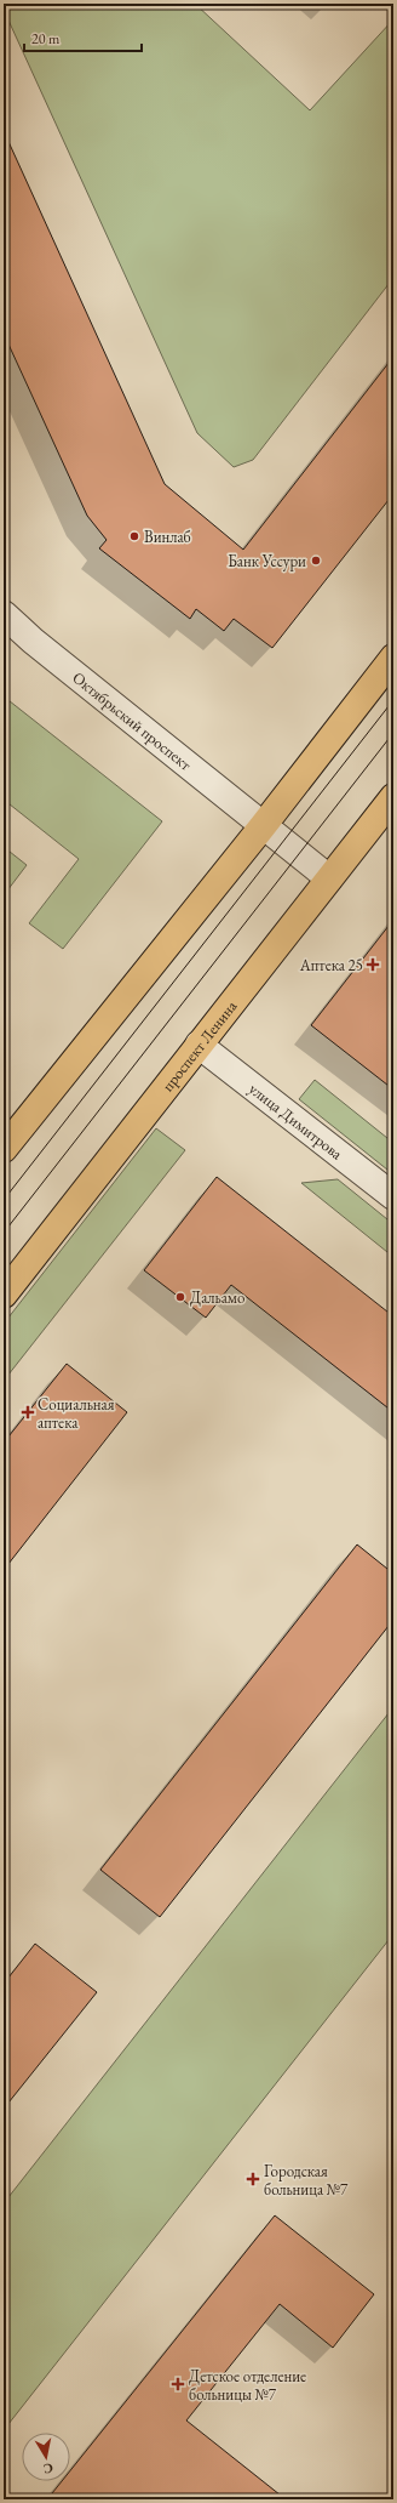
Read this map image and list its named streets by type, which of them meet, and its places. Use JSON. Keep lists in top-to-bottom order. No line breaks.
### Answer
{"streets":{"highway":["проспект Ленина"],"street":["Октябрьский проспект","улица Димитрова"]},"crossings":[["Октябрьский проспект","проспект Ленина"],["проспект Ленина","улица Димитрова"]],"places":{"other":["Винлаб","Банк Уссури","Дальамо"],"health":["Аптека 25","Социальная аптека","Городская больница №7","Детское отделение больницы №7"]},"scale_bar":"20 m","north":"bottom"}
